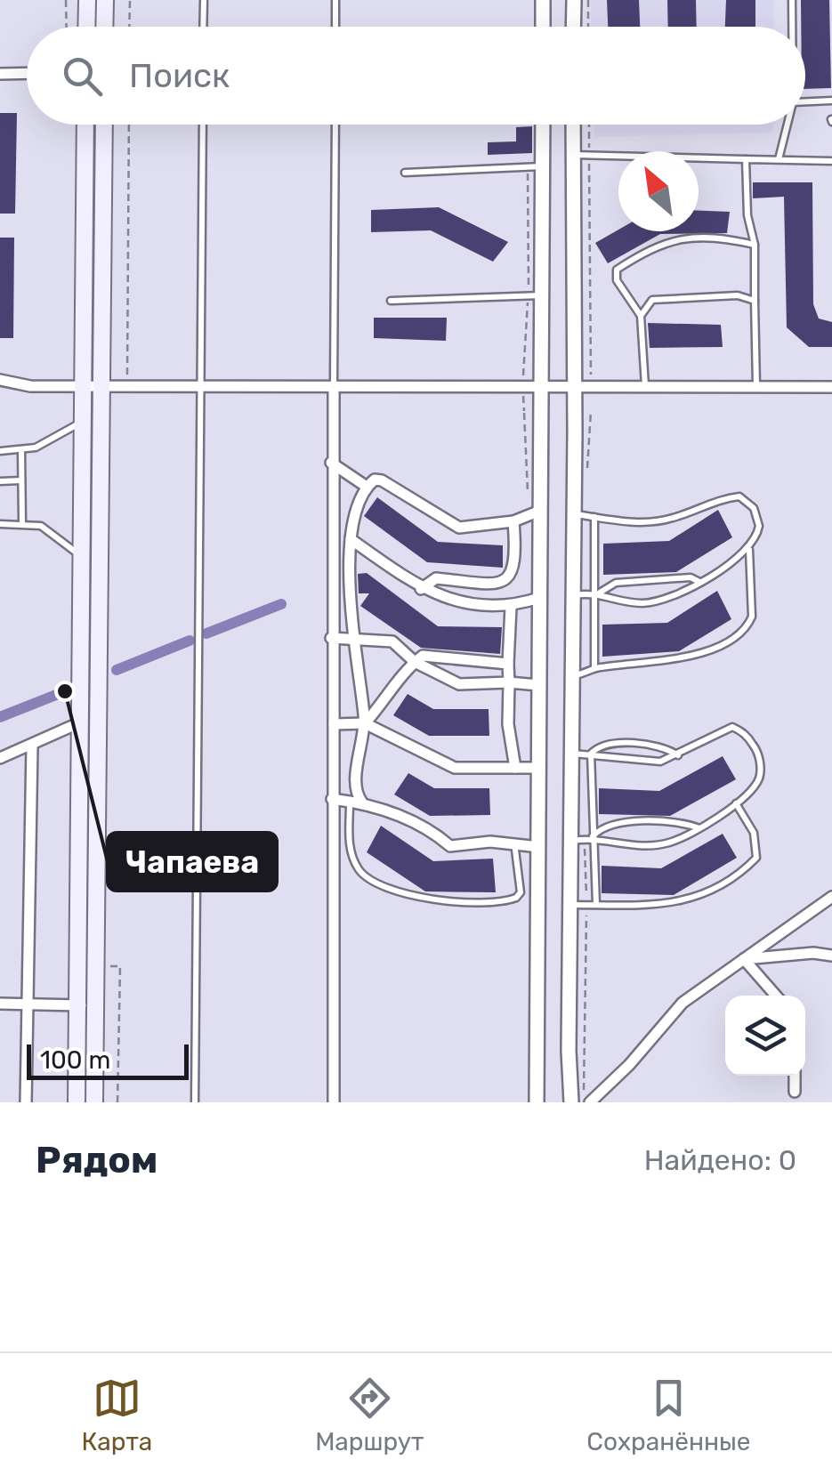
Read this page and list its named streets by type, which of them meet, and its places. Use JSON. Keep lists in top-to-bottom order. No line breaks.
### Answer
{"places":["Чапаева"],"scale_bar":"100 m","north":"top left","page":{"search":"Поиск","scale":"100 m","heading":["Рядом","Найдено: 0"],"nav":["Карта","Маршрут","Сохранённые"]}}
